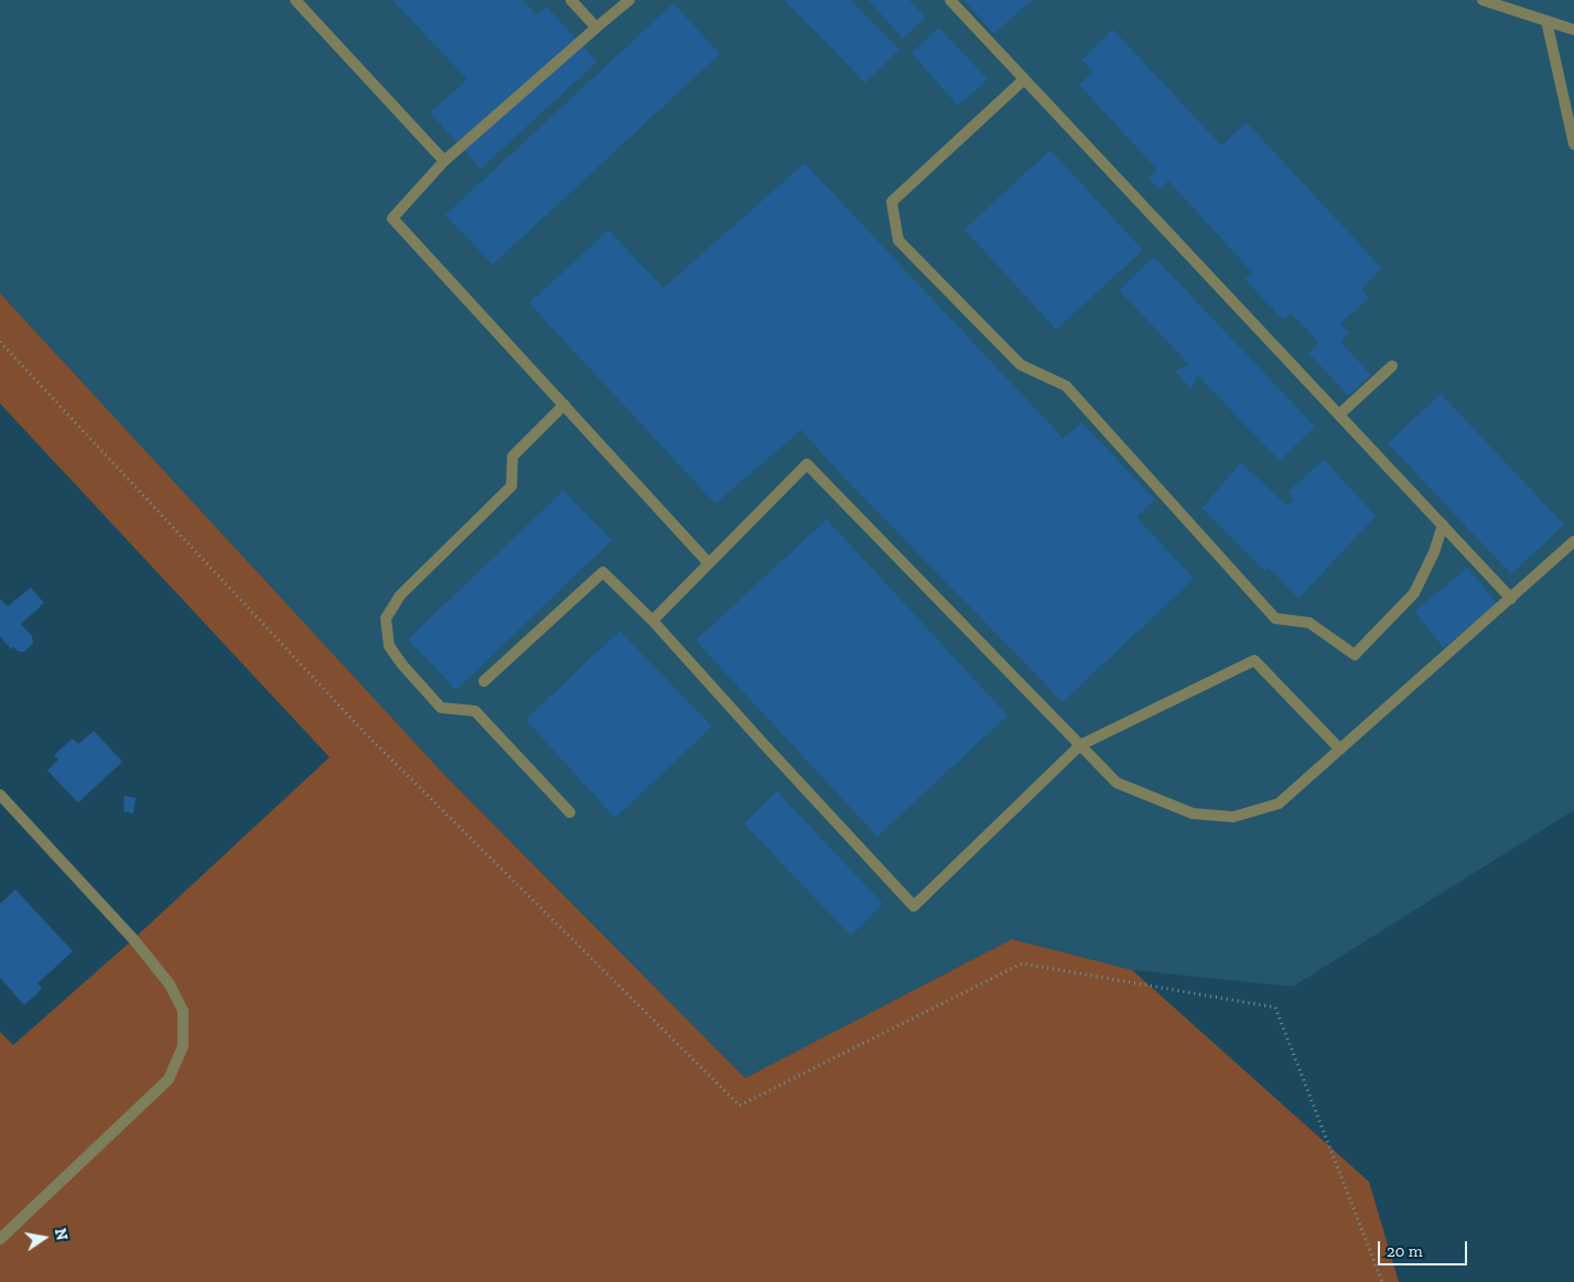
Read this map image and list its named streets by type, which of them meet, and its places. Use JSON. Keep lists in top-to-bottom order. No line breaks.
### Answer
{"scale_bar":"20 m","north":"right"}
